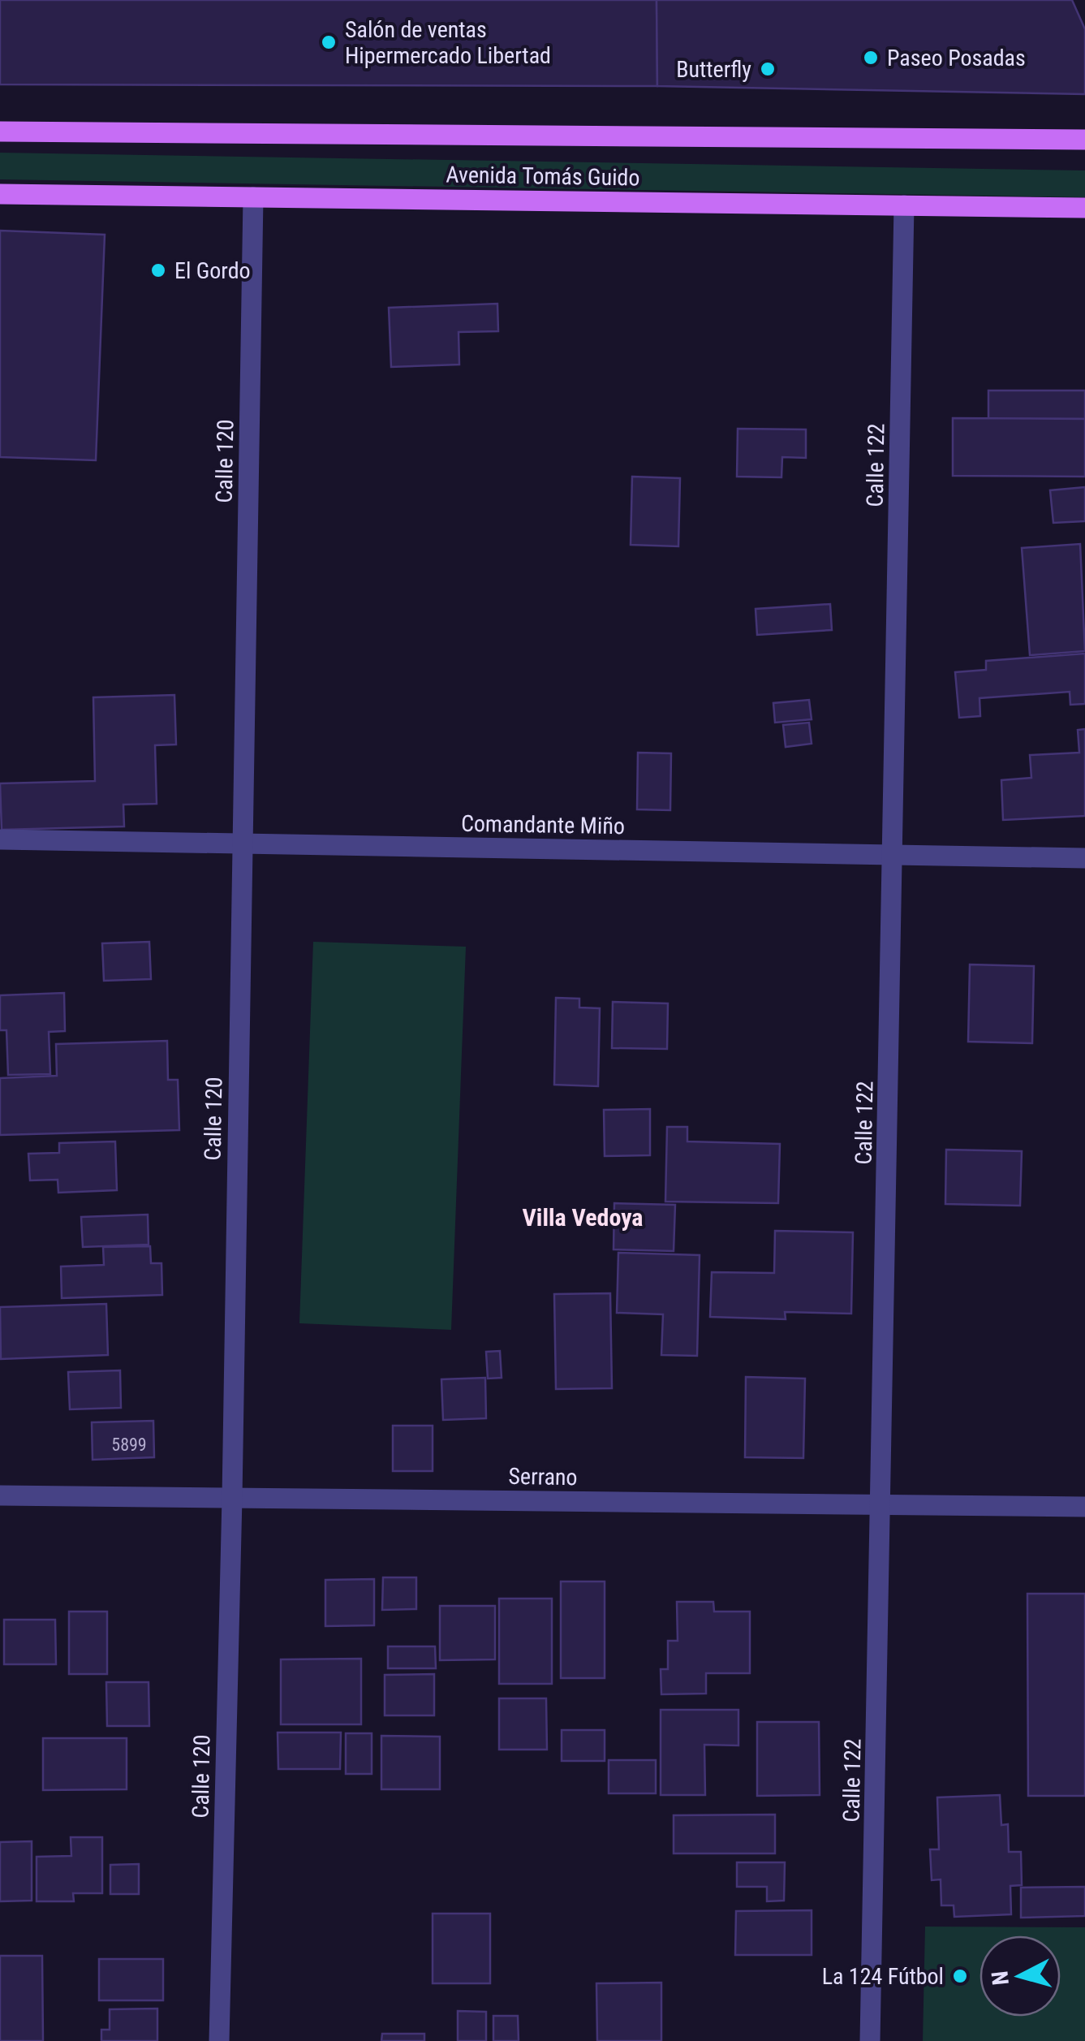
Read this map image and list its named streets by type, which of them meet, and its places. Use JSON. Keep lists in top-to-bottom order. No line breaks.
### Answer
{"streets":{"main road":["Avenida Tomás Guido"],"street":["Calle 120","Calle 122","Comandante Miño","Serrano"]},"crossings":[["Avenida Tomás Guido","Calle 120"],["Avenida Tomás Guido","Calle 122"],["Calle 120","Comandante Miño"],["Calle 120","Serrano"],["Calle 122","Comandante Miño"],["Calle 122","Serrano"]],"districts":["Villa Vedoya"],"places":["Salón de ventas Hipermercado Libertad","Paseo Posadas","Butterfly","El Gordo","La 124 Fútbol"],"house_numbers":["5899"],"north":"left"}
